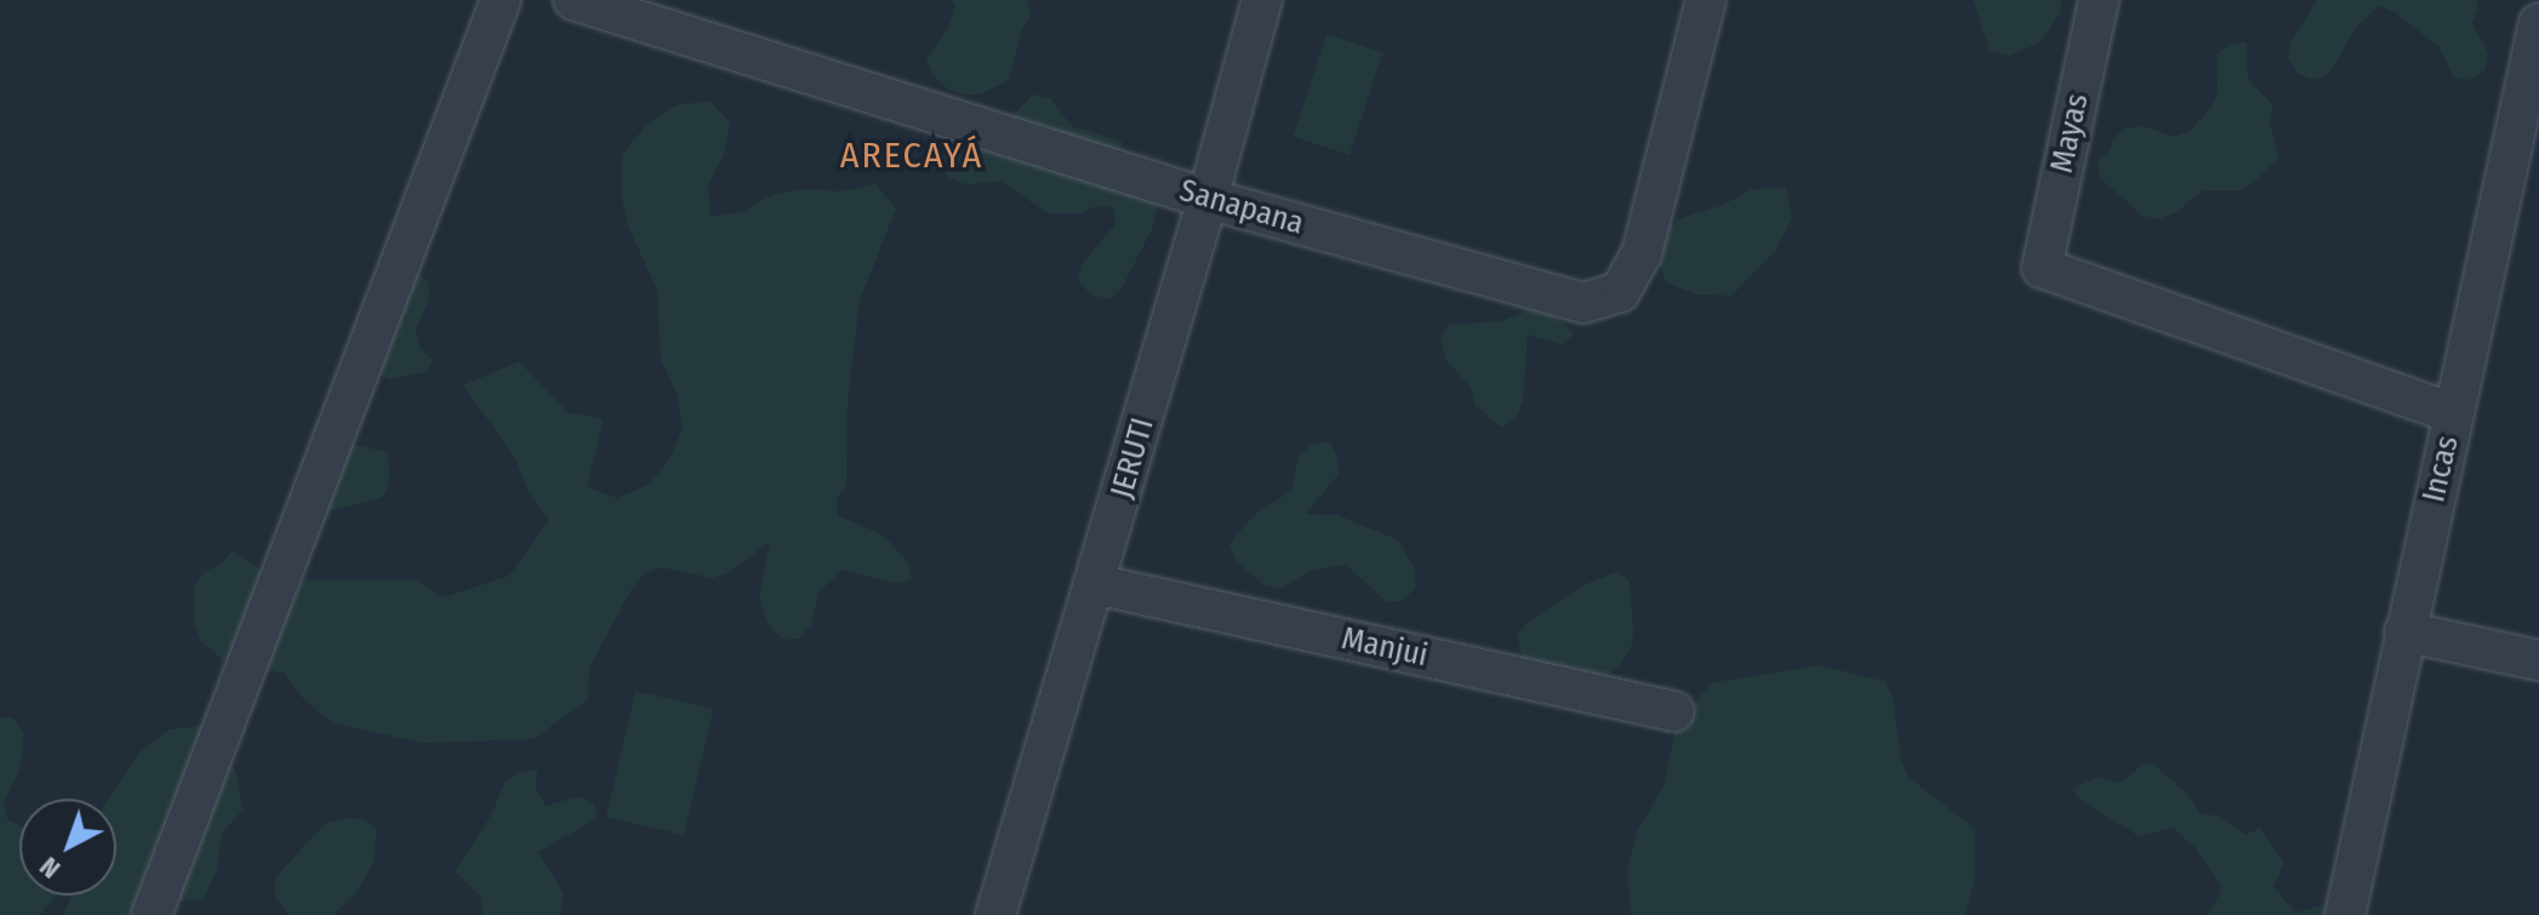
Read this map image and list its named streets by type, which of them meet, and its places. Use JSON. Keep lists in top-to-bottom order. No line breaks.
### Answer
{"streets":{"street":["Mayas","Sanapana","JERUTI","Incas","Manjui"]},"crossings":[["Mayas","Incas"],["Sanapana","JERUTI"],["JERUTI","Manjui"]],"districts":["ARECAYÁ"],"north":"bottom left"}
